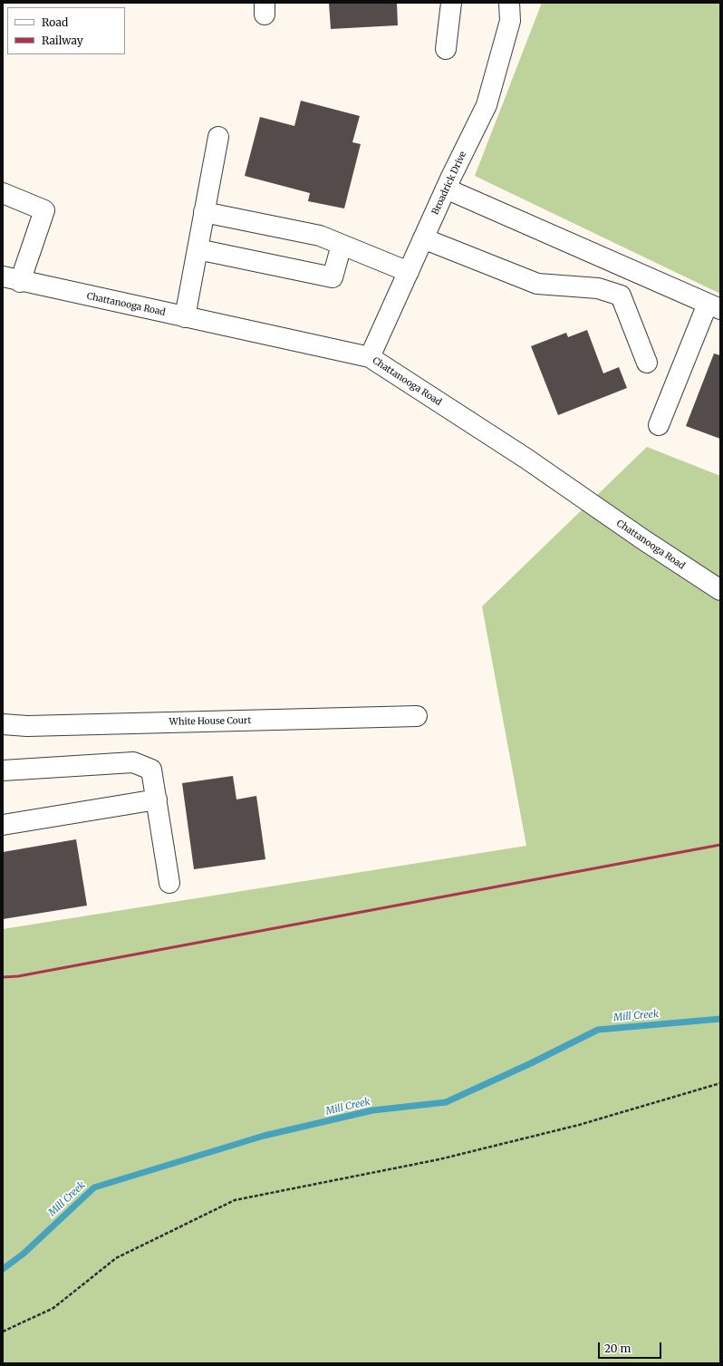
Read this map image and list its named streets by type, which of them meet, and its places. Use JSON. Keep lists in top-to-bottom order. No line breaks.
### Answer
{"streets":{"street":["Broadrick Drive","Chattanooga Road","White House Court"]},"crossings":[["Broadrick Drive","Chattanooga Road"]],"water":["Mill Creek"],"legend":["Road","Railway"],"scale_bar":"20 m"}
